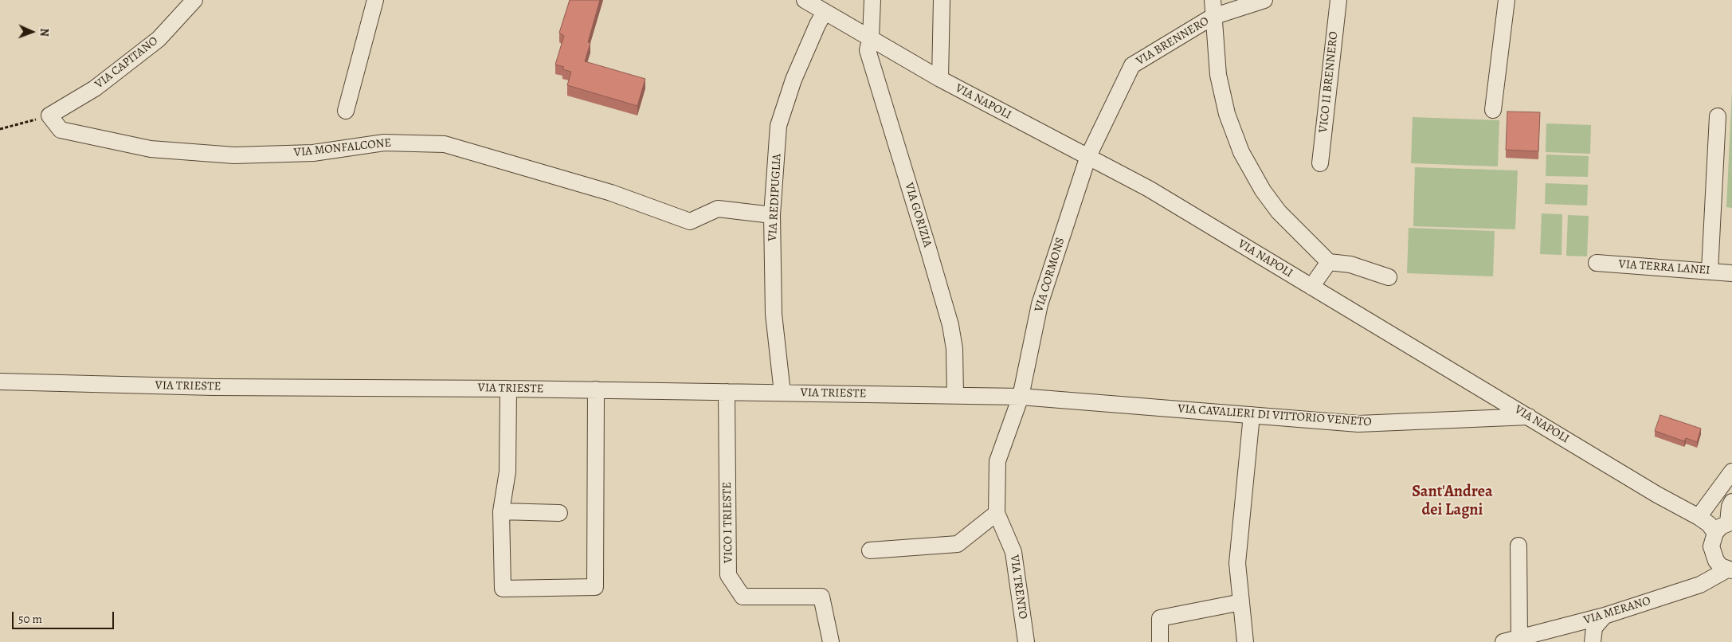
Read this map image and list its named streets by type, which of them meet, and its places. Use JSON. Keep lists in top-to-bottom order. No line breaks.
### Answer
{"streets":{"street":["VIA BRENNERO","VIA CAPITANO","VICO II BRENNERO","VIA NAPOLI","VIA MONFALCONE","VIA REDIPUGLIA","VIA GORIZIA","VIA TERRA LANEI","VIA CORMONS","VIA TRIESTE","VIA CAVALIERI DI VITTORIO VENETO","VICO I TRIESTE","VIA TRENTO","VIA MERANO"]},"crossings":[["VIA BRENNERO","VIA NAPOLI"],["VIA BRENNERO","VIA CORMONS"],["VIA CAPITANO","VIA MONFALCONE"],["VIA NAPOLI","VIA REDIPUGLIA"],["VIA NAPOLI","VIA GORIZIA"],["VIA NAPOLI","VIA CORMONS"],["VIA NAPOLI","VIA CAVALIERI DI VITTORIO VENETO"],["VIA MONFALCONE","VIA REDIPUGLIA"],["VIA REDIPUGLIA","VIA TRIESTE"],["VIA GORIZIA","VIA TRIESTE"],["VIA CORMONS","VIA TRIESTE"],["VIA CORMONS","VIA CAVALIERI DI VITTORIO VENETO"],["VIA CORMONS","VIA TRENTO"],["VIA TRIESTE","VIA CAVALIERI DI VITTORIO VENETO"],["VIA TRIESTE","VICO I TRIESTE"],["VIA TRIESTE","VIA TRENTO"],["VIA CAVALIERI DI VITTORIO VENETO","VIA TRENTO"]],"districts":["Sant'Andrea dei Lagni"],"scale_bar":"50 m","north":"right"}
